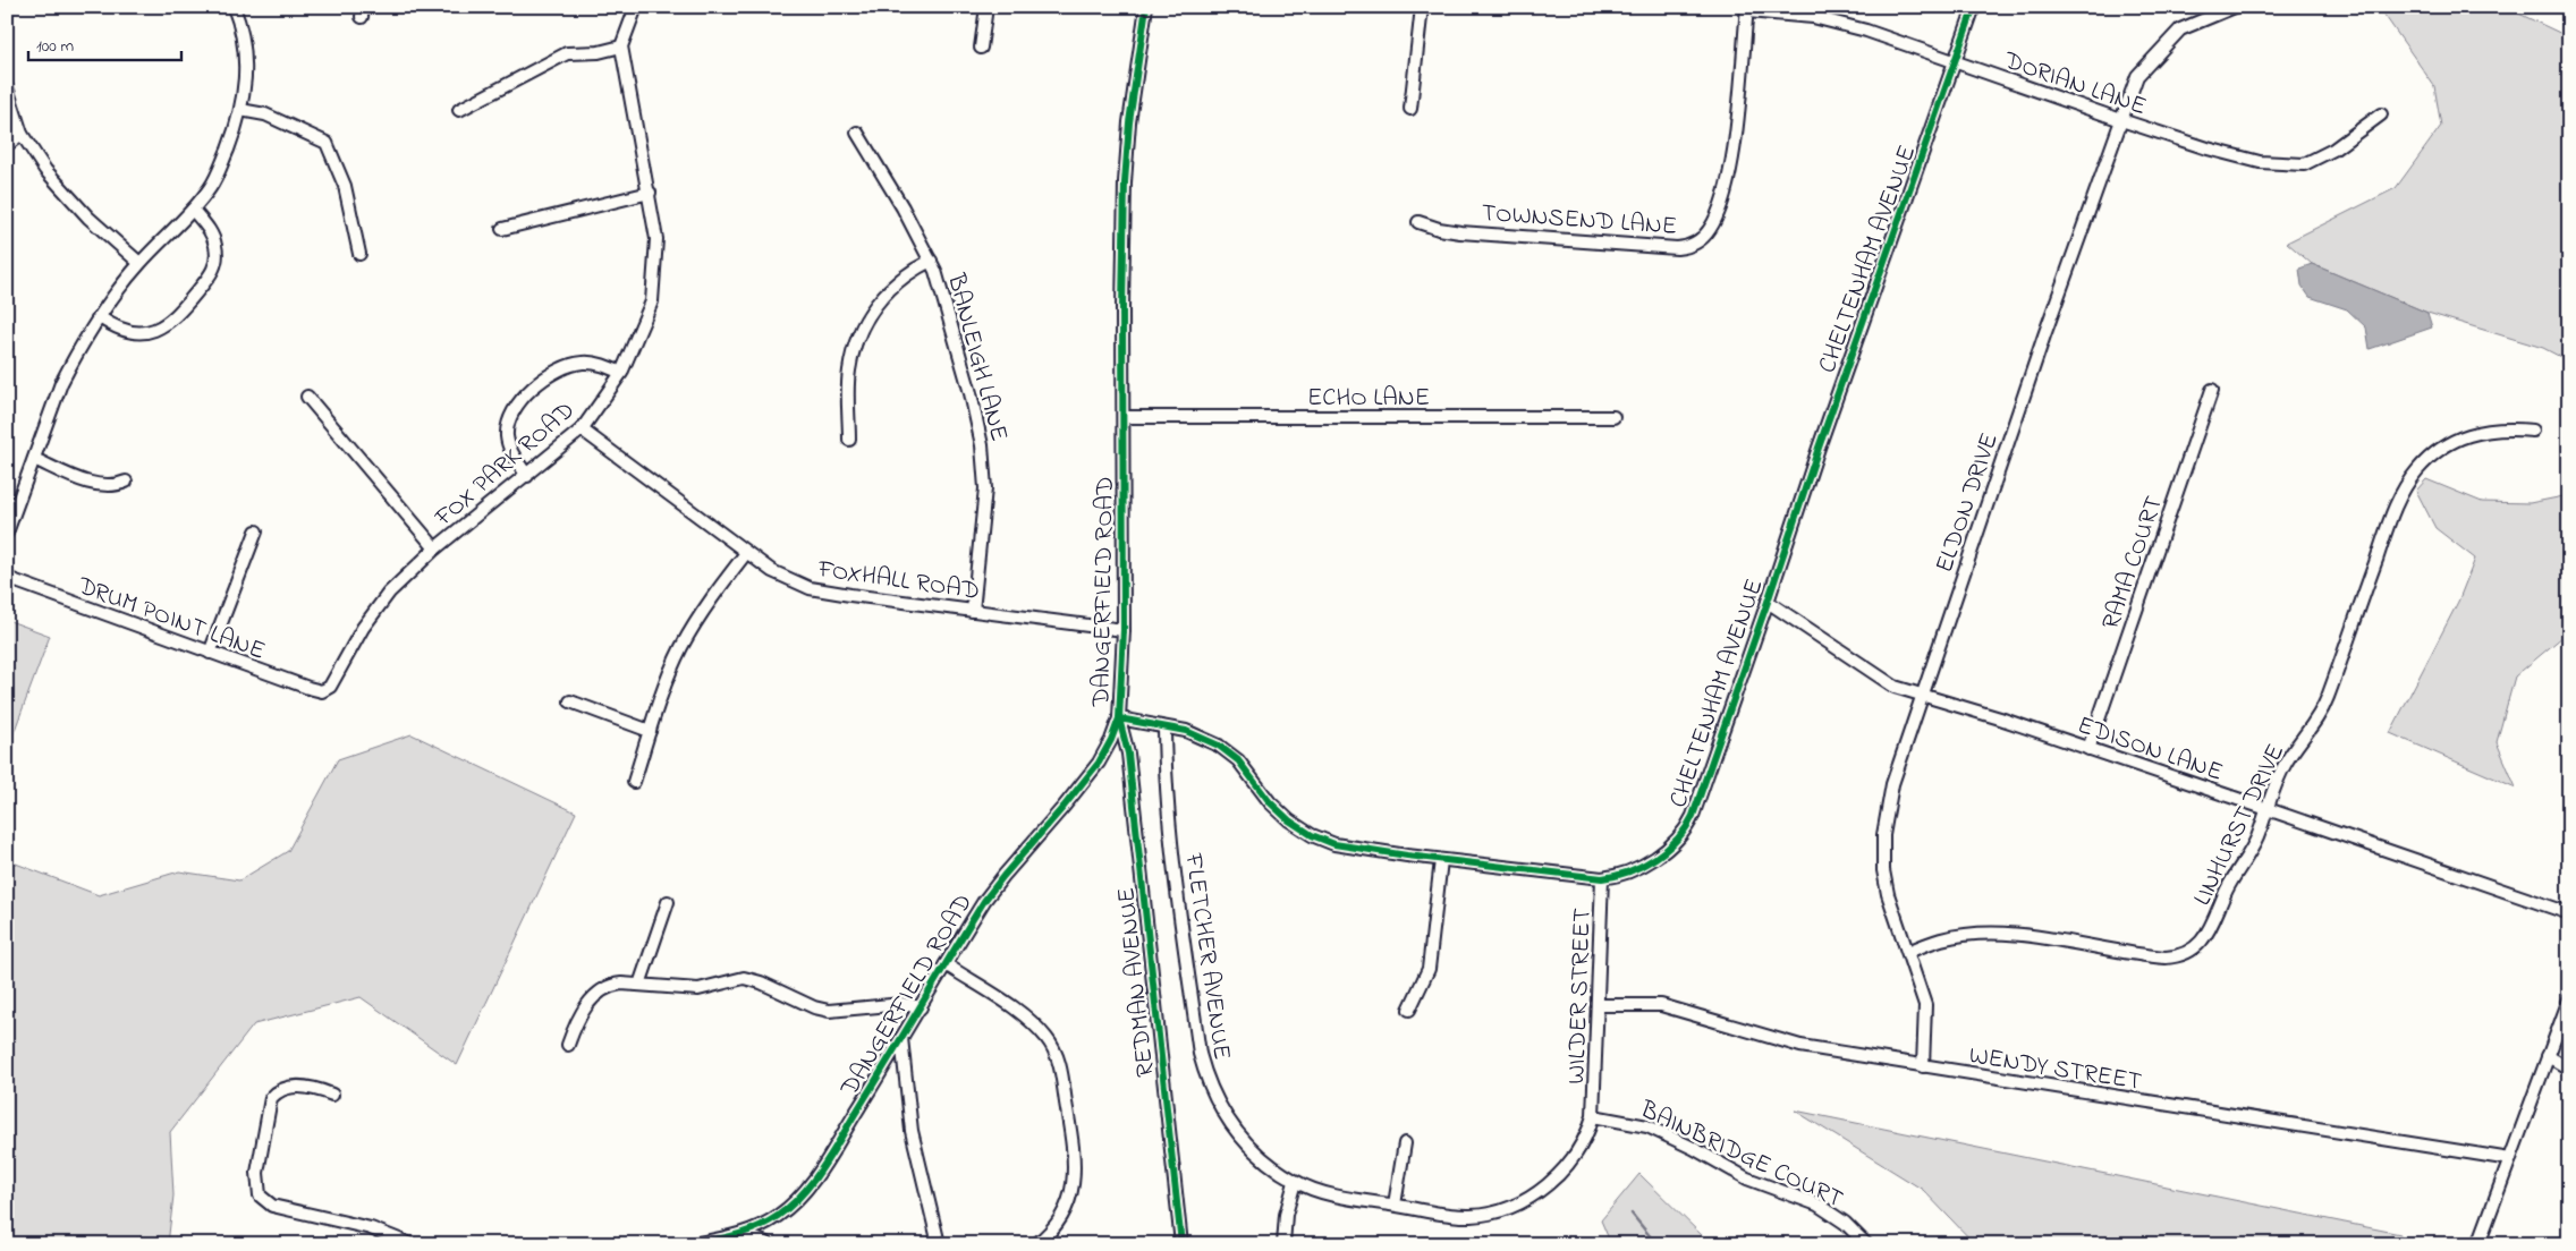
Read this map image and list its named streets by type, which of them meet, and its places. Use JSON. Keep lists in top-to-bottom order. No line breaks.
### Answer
{"streets":{"street":["DORIAN LANE","TOWNSEND LANE","CHELTENHAM AVENUE","BANLEIGH LANE","ECHO LANE","FOX PARK ROAD","ELDON DRIVE","RAMA COURT","FOXHALL ROAD","DANGERFIELD ROAD","DRUM POINT LANE","EDISON LANE","LINHURST DRIVE","FLETCHER AVENUE","REDMAN AVENUE","WILDER STREET","WENDY STREET","BAINBRIDGE COURT"]},"crossings":[["DORIAN LANE","TOWNSEND LANE"],["DORIAN LANE","CHELTENHAM AVENUE"],["DORIAN LANE","ELDON DRIVE"],["CHELTENHAM AVENUE","DANGERFIELD ROAD"],["CHELTENHAM AVENUE","EDISON LANE"],["CHELTENHAM AVENUE","FLETCHER AVENUE"],["CHELTENHAM AVENUE","REDMAN AVENUE"],["CHELTENHAM AVENUE","WILDER STREET"],["BANLEIGH LANE","FOXHALL ROAD"],["ECHO LANE","DANGERFIELD ROAD"],["FOX PARK ROAD","FOXHALL ROAD"],["FOX PARK ROAD","DRUM POINT LANE"],["ELDON DRIVE","EDISON LANE"],["ELDON DRIVE","LINHURST DRIVE"],["ELDON DRIVE","WENDY STREET"],["RAMA COURT","EDISON LANE"],["FOXHALL ROAD","DANGERFIELD ROAD"],["DANGERFIELD ROAD","REDMAN AVENUE"],["EDISON LANE","LINHURST DRIVE"],["FLETCHER AVENUE","WILDER STREET"],["FLETCHER AVENUE","BAINBRIDGE COURT"],["WILDER STREET","WENDY STREET"],["WILDER STREET","BAINBRIDGE COURT"]],"scale_bar":"100 m"}
